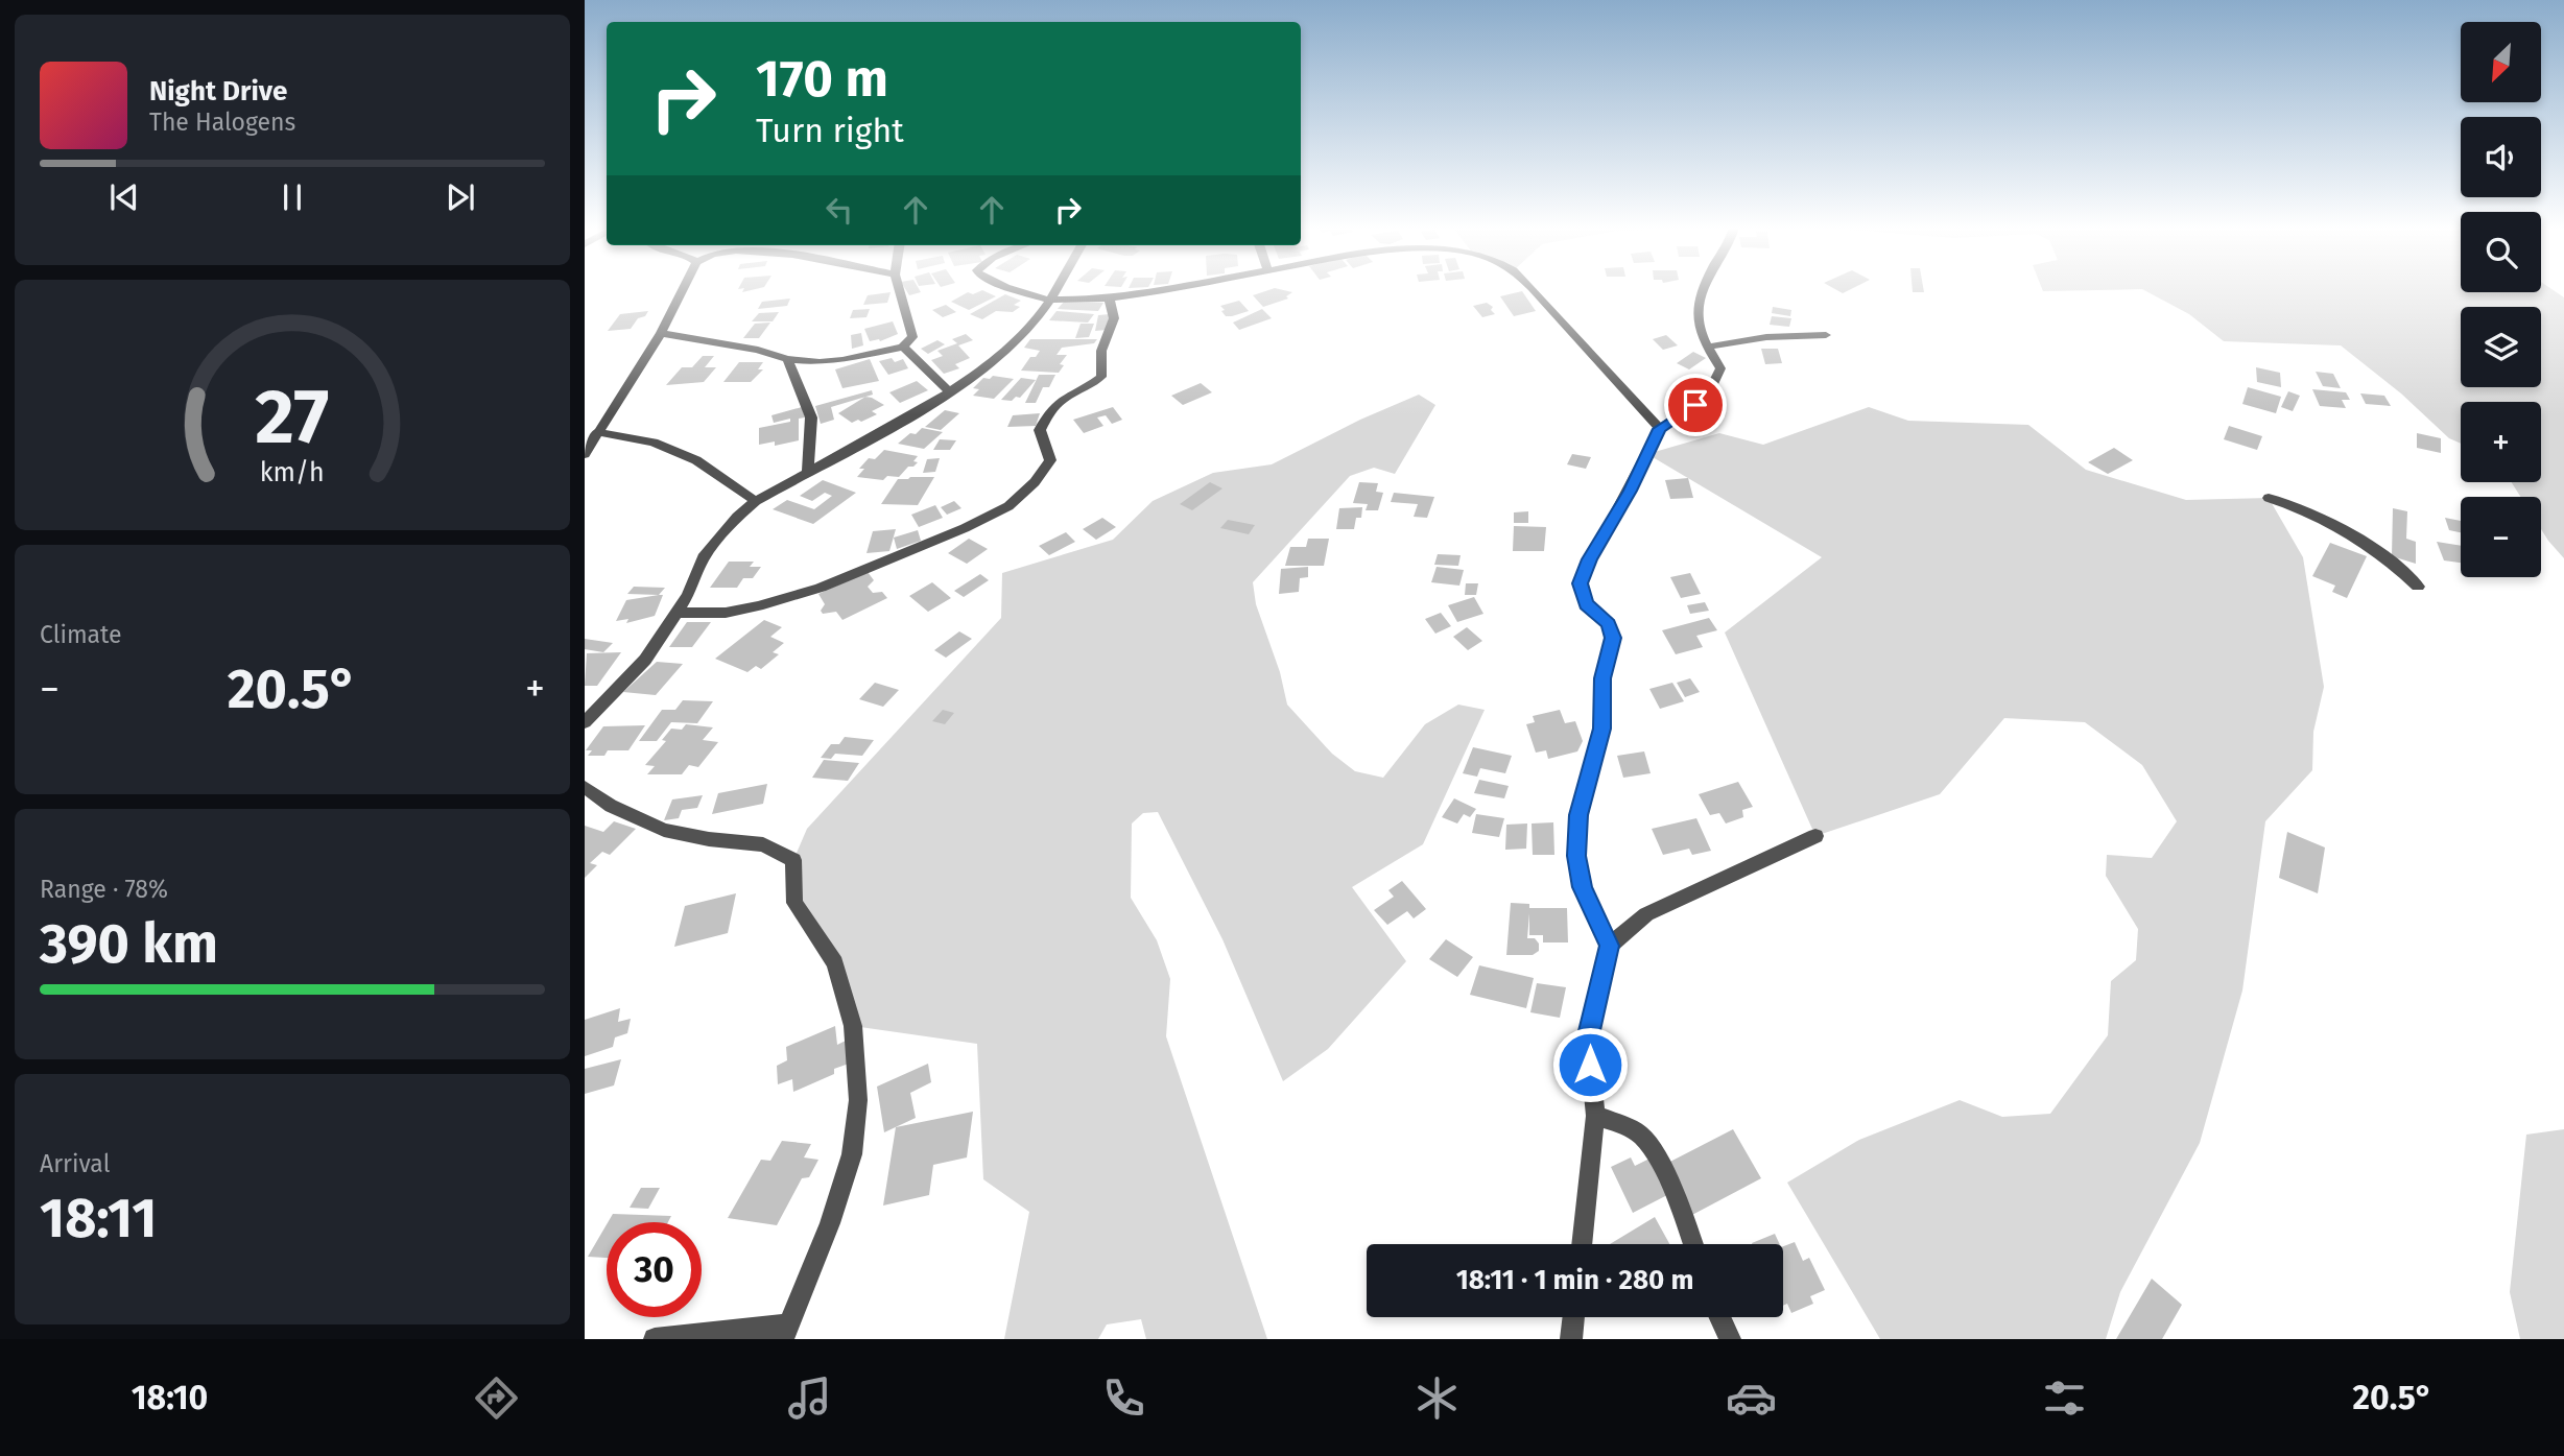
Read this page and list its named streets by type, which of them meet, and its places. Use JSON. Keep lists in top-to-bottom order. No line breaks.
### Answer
{"north":"bottom left","page":{"map_buttons":["+","−"],"turn":["170 m","Turn right"],"song":["Night Drive","The Halogens"],"tile":["Climate",["Range · 78%","390 km"],["Arrival","18:11"]],"heat":["−","20.5°","+"],"limit":"30","trip":"18:11 · 1 min · 280 m","tabs":["18:10","20.5°"],"gauge":["27","km/h"]}}
